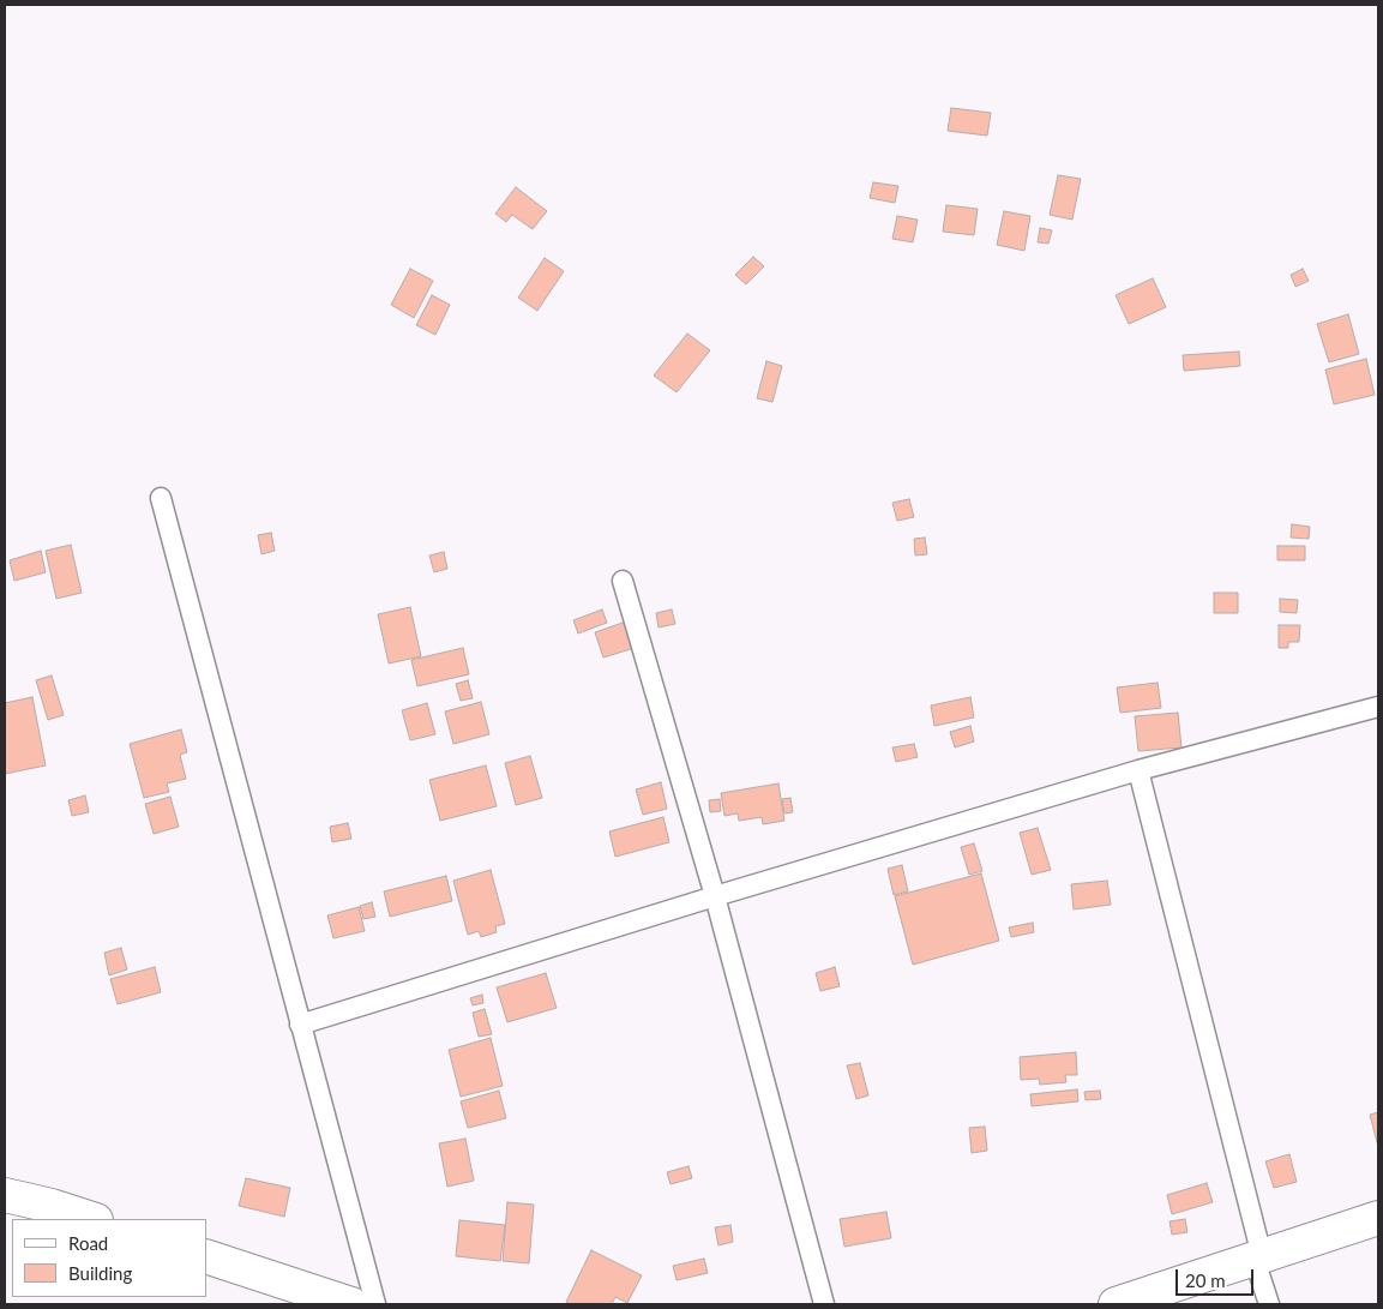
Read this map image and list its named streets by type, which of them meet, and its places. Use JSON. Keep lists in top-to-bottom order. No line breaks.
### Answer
{"legend":["Road","Building"],"scale_bar":"20 m"}
